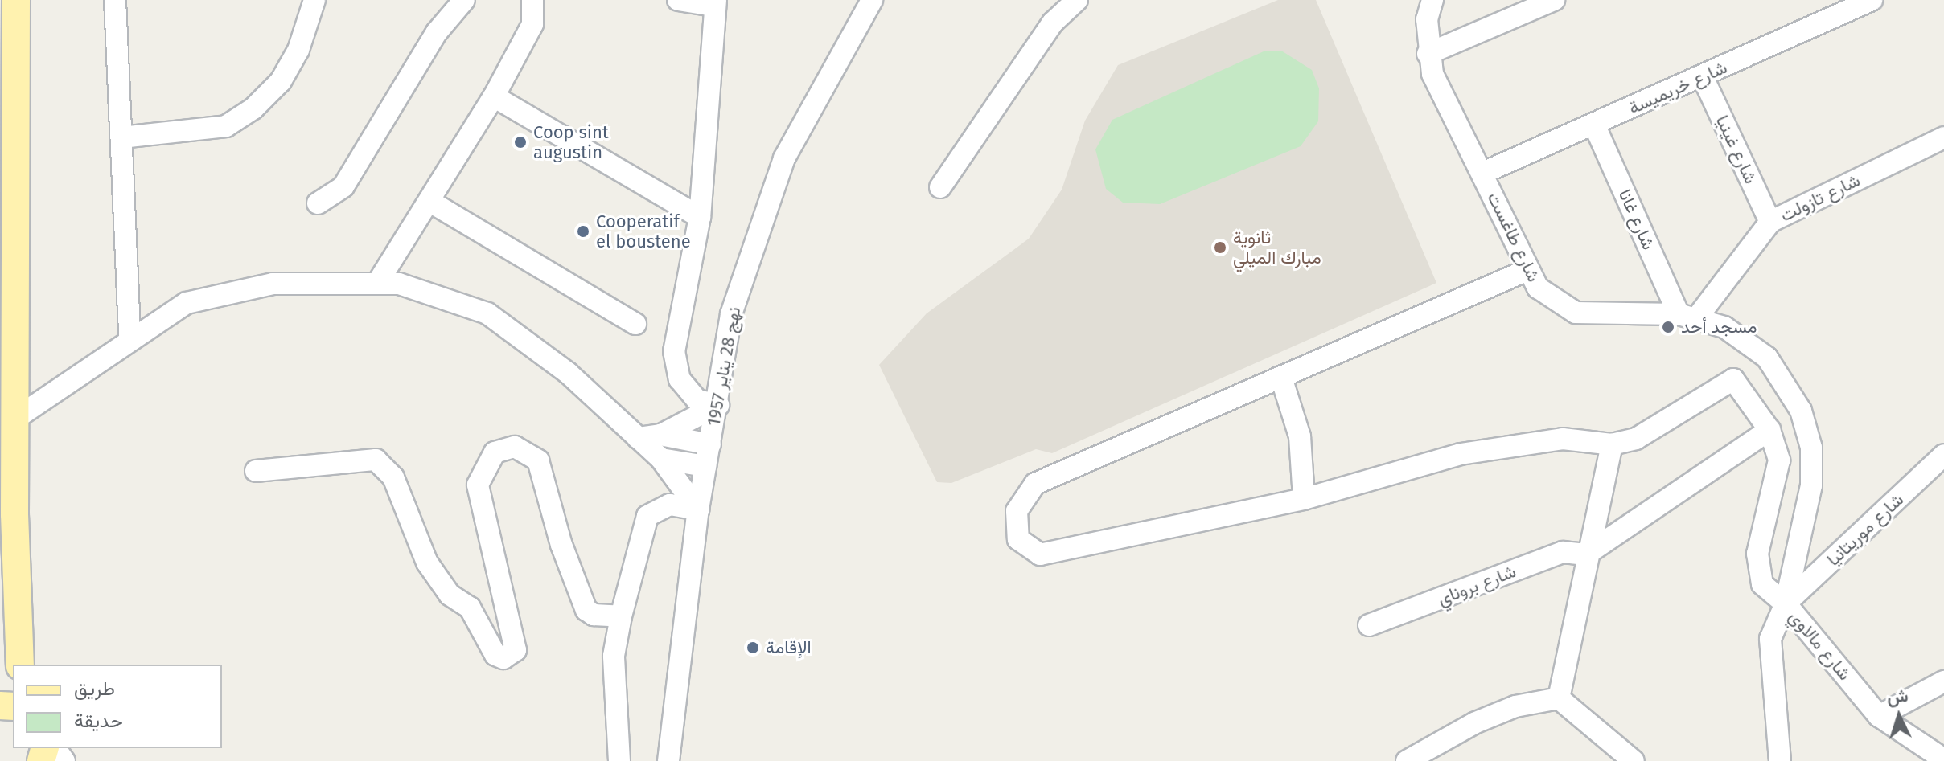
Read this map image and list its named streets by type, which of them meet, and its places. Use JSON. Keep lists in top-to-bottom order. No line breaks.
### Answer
{"streets":{"street":["شارع خريميسة","شارع غينيا","شارع تازولت","شارع غانا","شارع طاغست","نهج 28 يناير 1957","شارع موريتانيا","شارع بروناي","شارع مالاوي"]},"crossings":[["شارع خريميسة","شارع غينيا"],["شارع خريميسة","شارع غانا"],["شارع خريميسة","شارع طاغست"],["شارع غينيا","شارع تازولت"],["شارع تازولت","شارع غانا"],["شارع تازولت","شارع طاغست"],["شارع غانا","شارع طاغست"],["شارع طاغست","شارع موريتانيا"],["شارع طاغست","شارع مالاوي"],["شارع موريتانيا","شارع مالاوي"]],"places":["Coop sint augustin","Cooperatif el boustene","ثانوية مبارك الميلي","مسجد أحد","الإقامة"],"legend":["طريق","حديقة"],"north":"top"}
